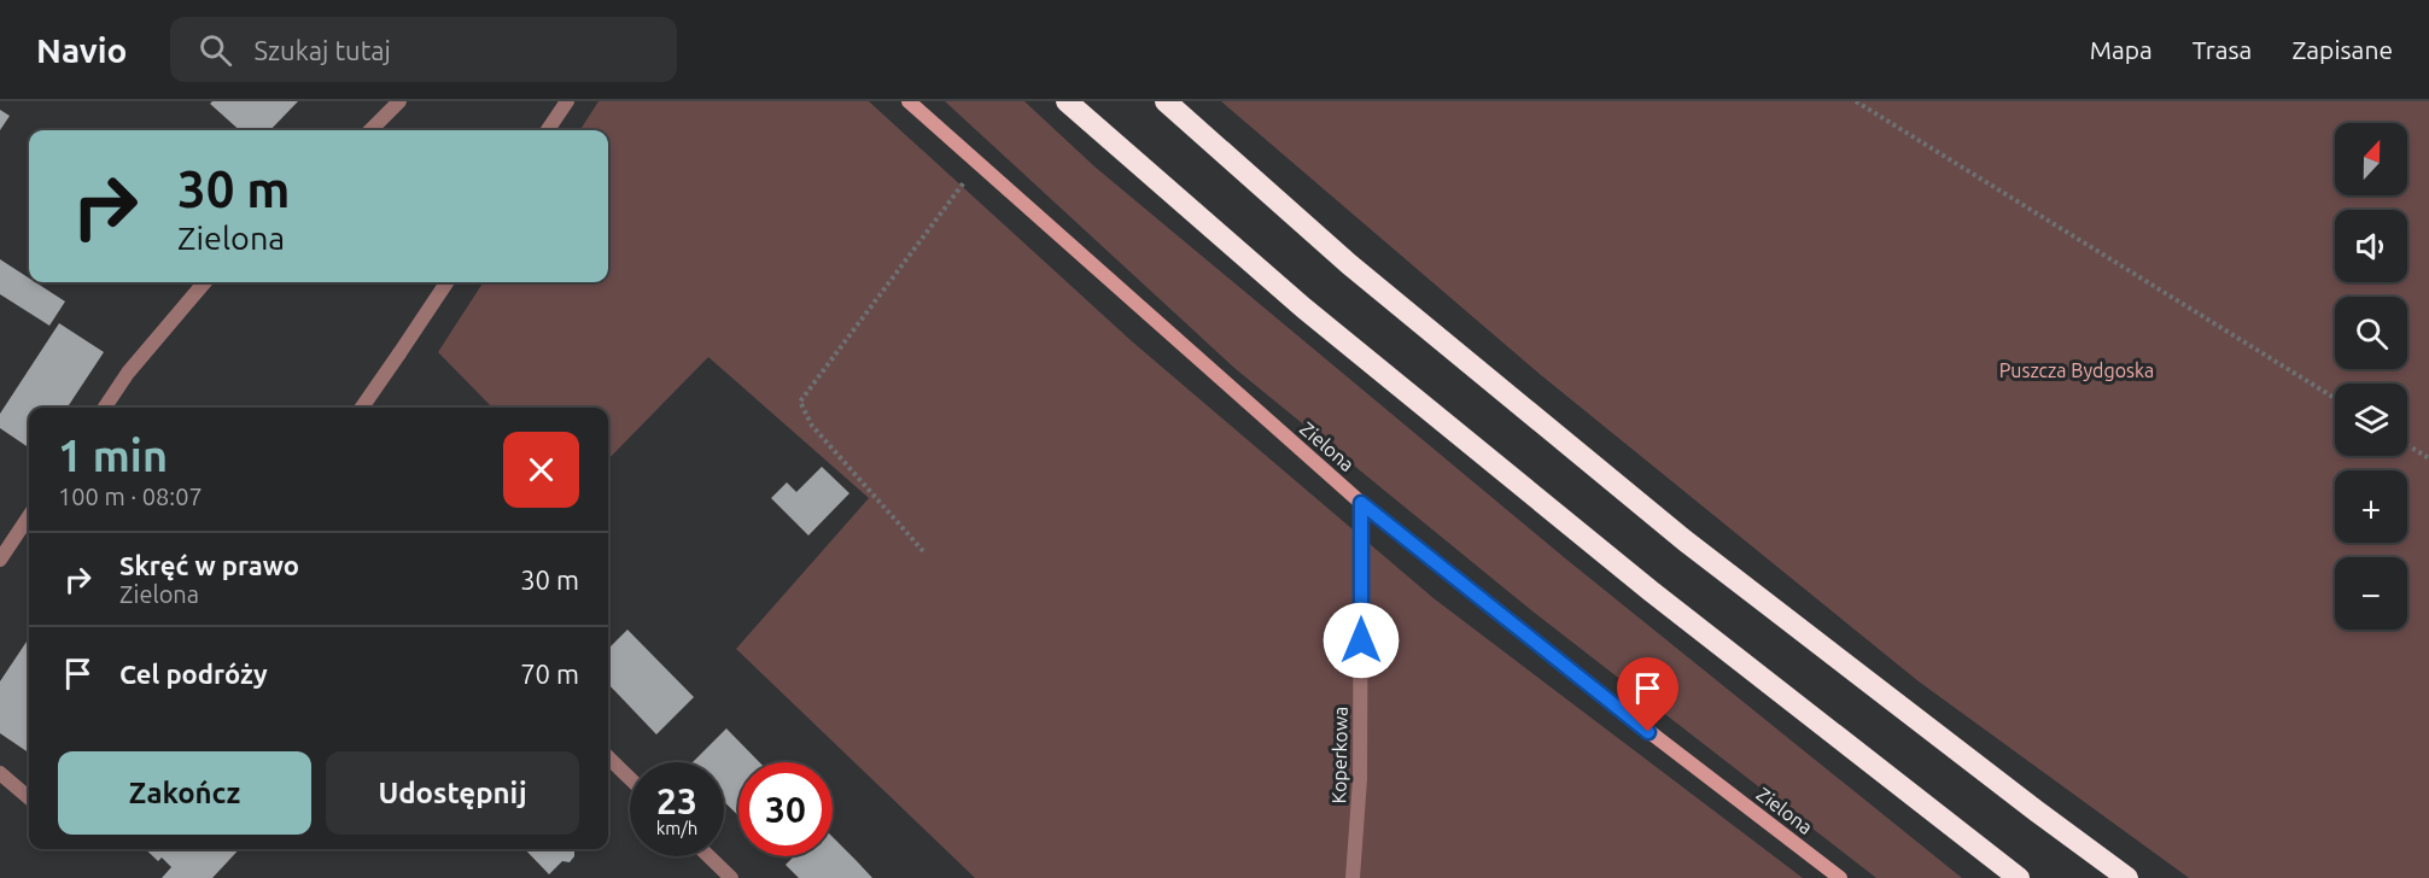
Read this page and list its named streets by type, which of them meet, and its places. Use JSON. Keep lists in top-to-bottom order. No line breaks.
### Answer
{"streets":{"street":["Zielona","Koperkowa"]},"crossings":[["Zielona","Koperkowa"]],"parks":["Puszcza Bydgoska"],"north":"top","page":{"header":"Navio","search":"Szukaj tutaj","nav":["Mapa","Trasa","Zapisane"],"map_buttons":["+","−"],"turn":["30 m","Zielona"],"heading":["1 min","100 m · 08:07"],"list":[{"name":"Skręć w prawo","note":"Zielona","value":"30 m"},{"name":"Cel podróży","value":"70 m"}],"buttons":["Zakończ","Udostępnij"],"speed":"23 km/h","limit":"30"}}
